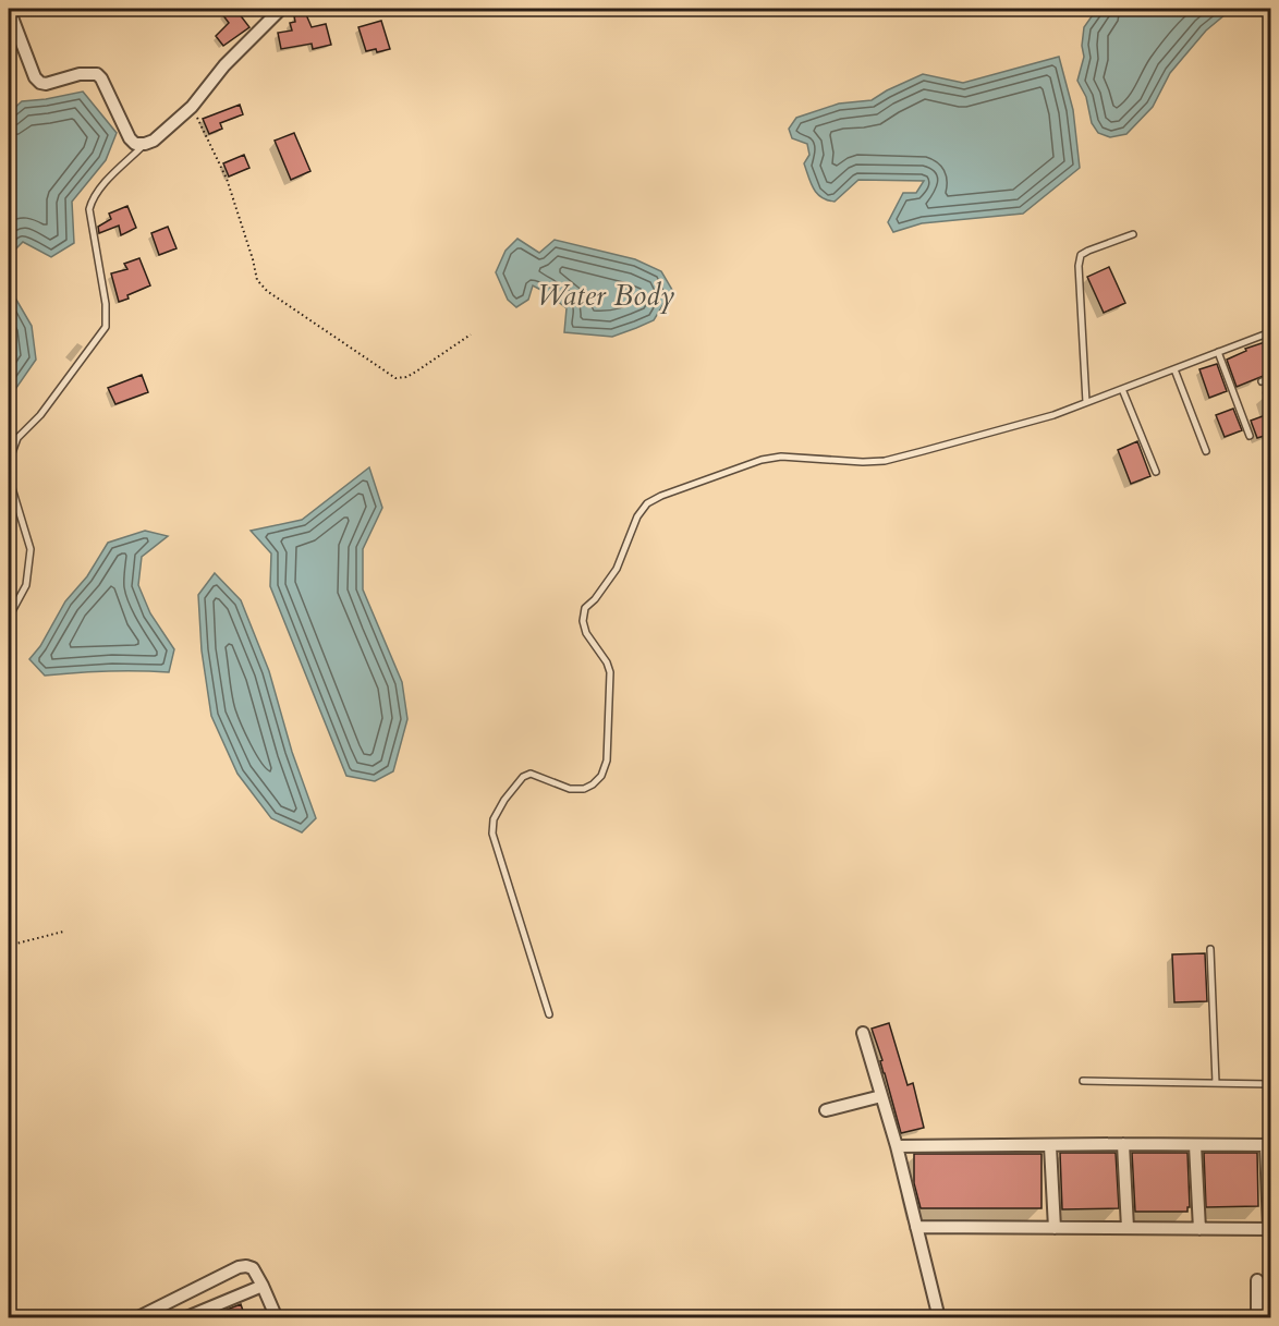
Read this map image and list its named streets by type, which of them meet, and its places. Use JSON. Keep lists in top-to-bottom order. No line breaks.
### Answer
{"water":["Water Body"]}
